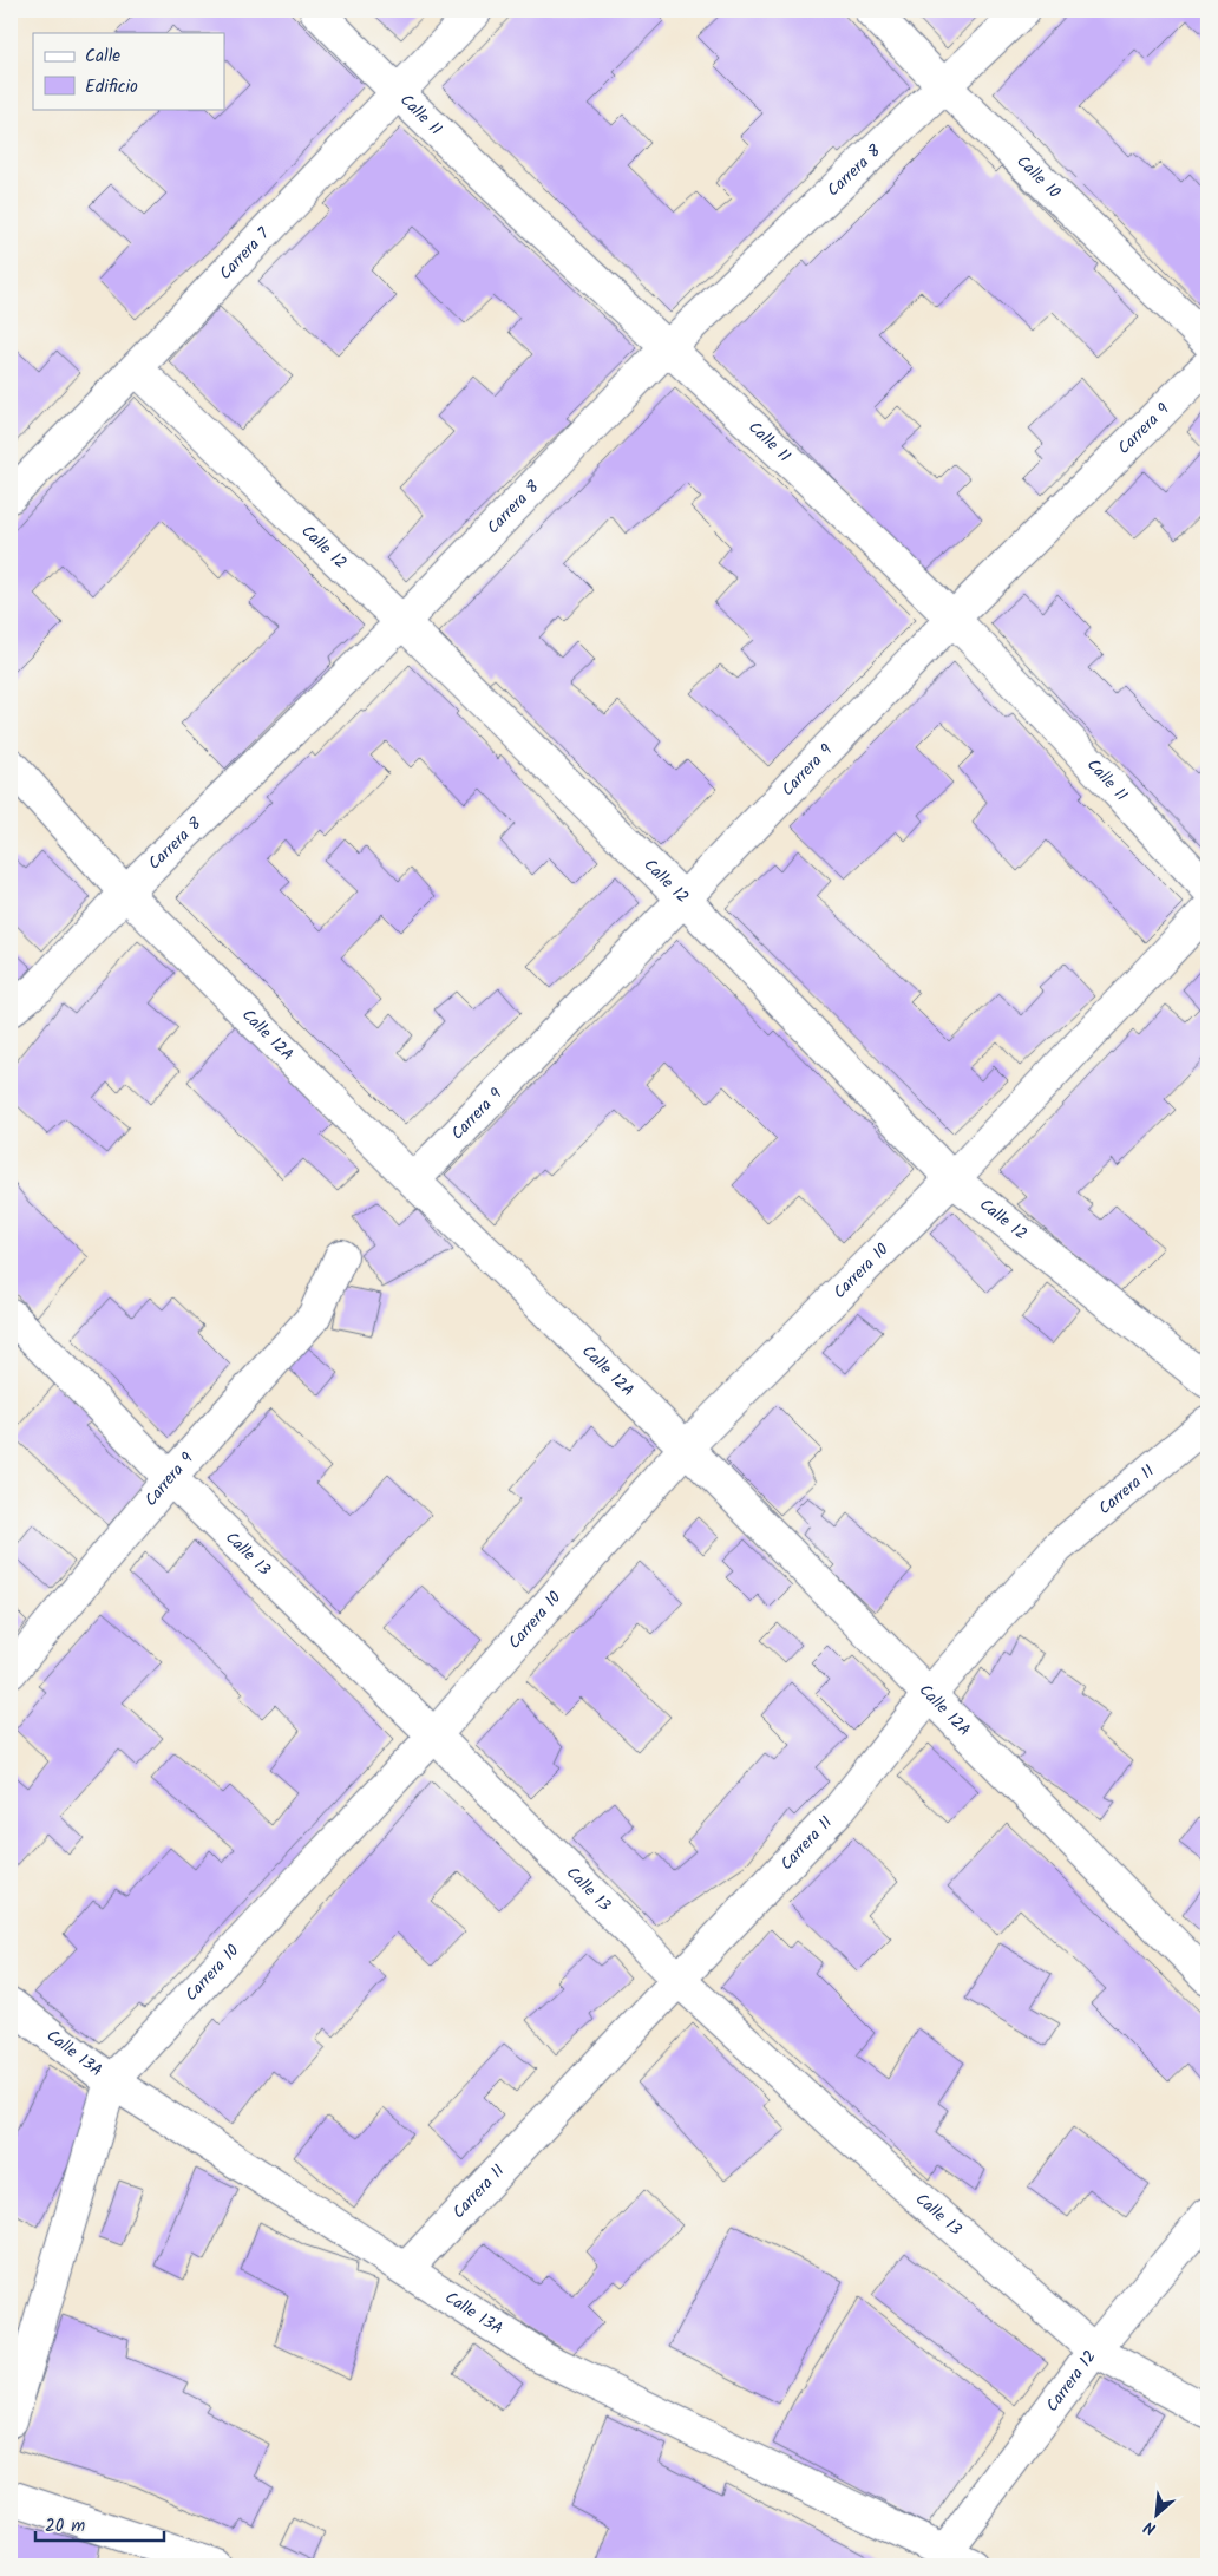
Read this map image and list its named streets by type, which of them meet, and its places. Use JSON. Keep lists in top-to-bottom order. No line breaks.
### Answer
{"streets":{"street":["Calle 11","Carrera 8","Calle 10","Carrera 7","Carrera 9","Calle 12","Calle 12A","Carrera 10","Carrera 11","Calle 13","Calle 13A","Carrera 12"]},"crossings":[["Calle 11","Carrera 8"],["Calle 11","Carrera 7"],["Calle 11","Carrera 9"],["Carrera 8","Calle 10"],["Carrera 8","Calle 12"],["Carrera 8","Calle 12A"],["Carrera 7","Calle 12"],["Carrera 9","Calle 12"],["Carrera 9","Calle 12A"],["Carrera 9","Calle 13"],["Calle 12","Carrera 10"],["Calle 12A","Carrera 10"],["Calle 12A","Carrera 11"],["Carrera 10","Calle 13"],["Carrera 10","Calle 13A"],["Carrera 11","Calle 13"],["Carrera 11","Calle 13A"],["Calle 13","Carrera 12"],["Calle 13A","Carrera 12"]],"legend":["Calle","Edificio"],"scale_bar":"20 m","north":"bottom left"}
